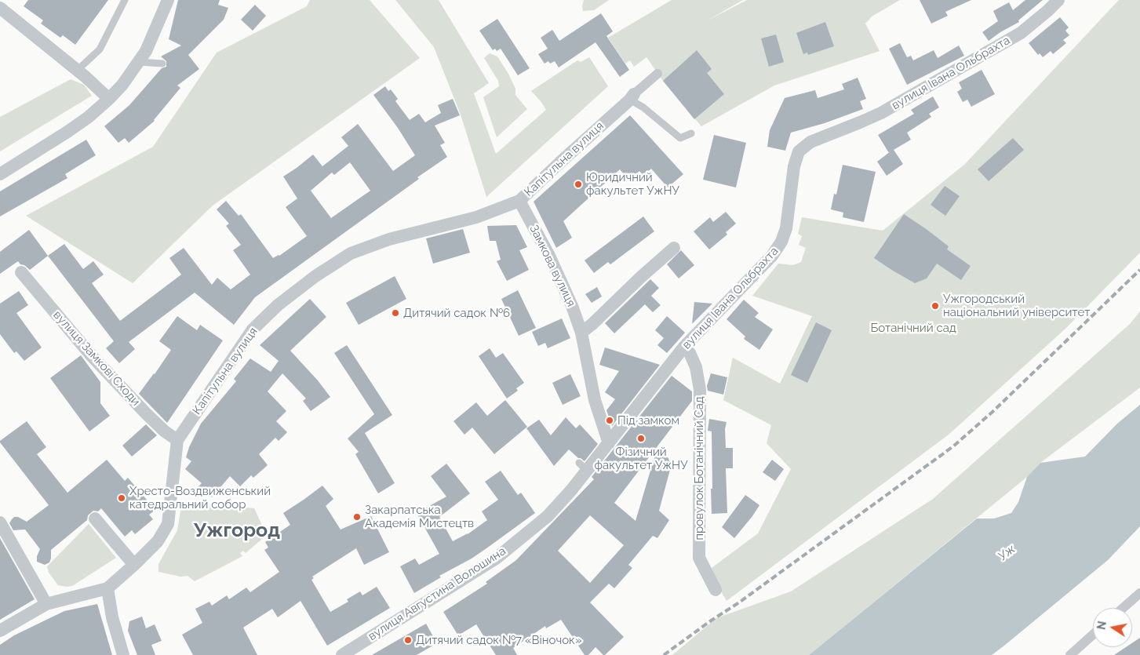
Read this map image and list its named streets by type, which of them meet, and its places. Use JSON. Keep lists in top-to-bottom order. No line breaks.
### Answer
{"streets":{"street":["вулиця Івана Ольбрахта","Капітульна вулиця","Замкова вулиця","вулиця Замкові Сходи","провулок Ботанічний Сад","вулиця Августина Волошина"]},"crossings":[["вулиця Івана Ольбрахта","Замкова вулиця"],["вулиця Івана Ольбрахта","провулок Ботанічний Сад"],["вулиця Івана Ольбрахта","вулиця Августина Волошина"],["Капітульна вулиця","Замкова вулиця"],["Капітульна вулиця","вулиця Замкові Сходи"],["Замкова вулиця","вулиця Августина Волошина"]],"districts":["Ужгород"],"water":["Уж"],"parks":["Ботанічний сад"],"places":["Юридичний факультет УжНУ","Ужгородський національний університет","Дитячий садок №6","Під замком","Фізичний факультет УжНУ","Хресто-Воздвиженський катедральний собор","Закарпатська Академія Мистецтв","Дитячий садок №7 «Віночок»"],"north":"left"}
